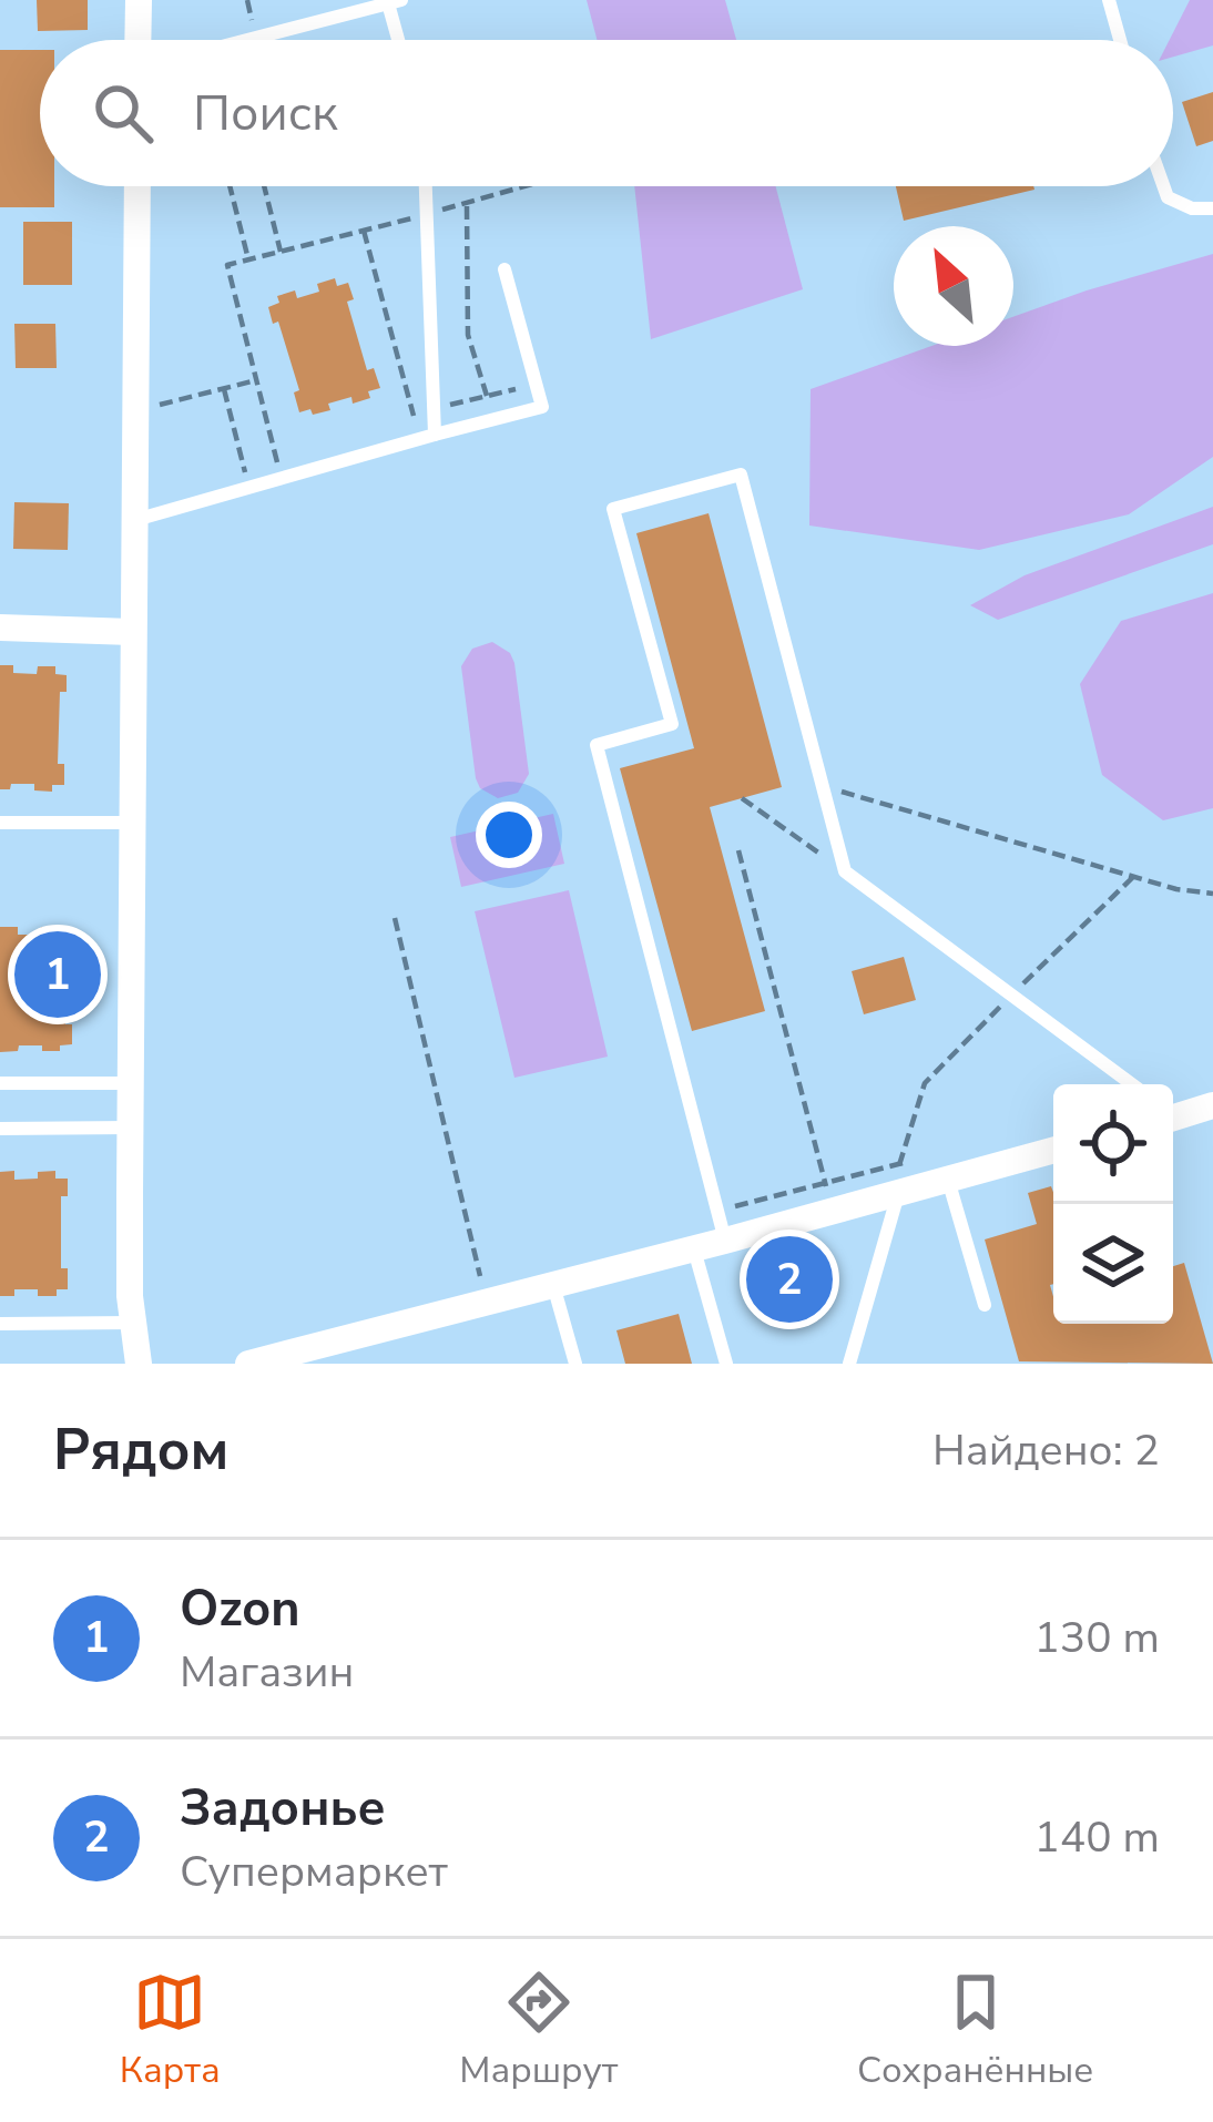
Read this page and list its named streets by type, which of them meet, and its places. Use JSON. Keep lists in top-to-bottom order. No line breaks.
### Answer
{"north":"top left","page":{"search":"Поиск","pins":["1","2"],"heading":["Рядом","Найдено: 2"],"list":[{"mark":"1","name":"Ozon","note":"Магазин","value":"130 m"},{"mark":"2","name":"Задонье","note":"Супермаркет","value":"140 m"}],"nav":["Карта","Маршрут","Сохранённые"]}}
